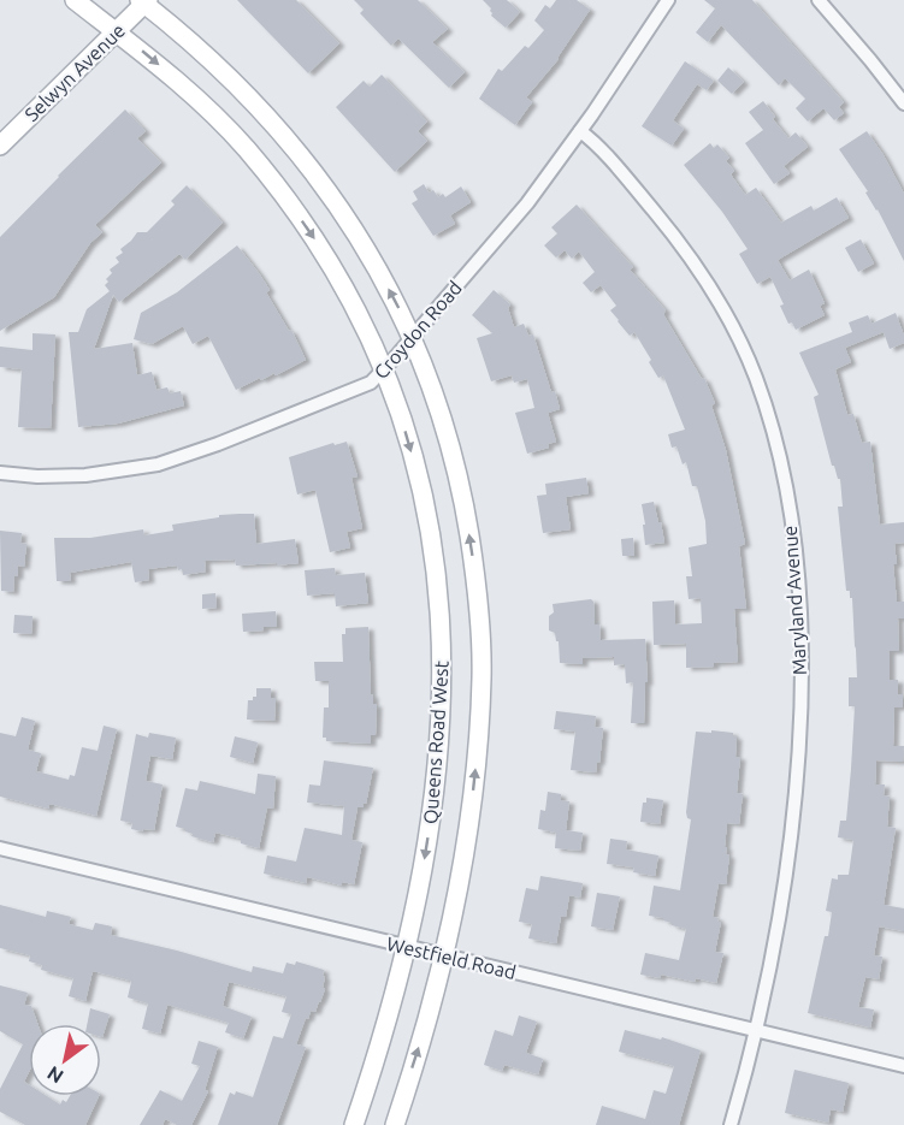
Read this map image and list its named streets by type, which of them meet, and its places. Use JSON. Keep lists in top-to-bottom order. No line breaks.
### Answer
{"streets":{"street":["Selwyn Avenue","Croydon Road","Maryland Avenue","Queens Road West","Westfield Road"]},"crossings":[["Selwyn Avenue","Queens Road West"],["Croydon Road","Maryland Avenue"],["Croydon Road","Queens Road West"],["Maryland Avenue","Westfield Road"],["Queens Road West","Westfield Road"]],"north":"bottom left"}
